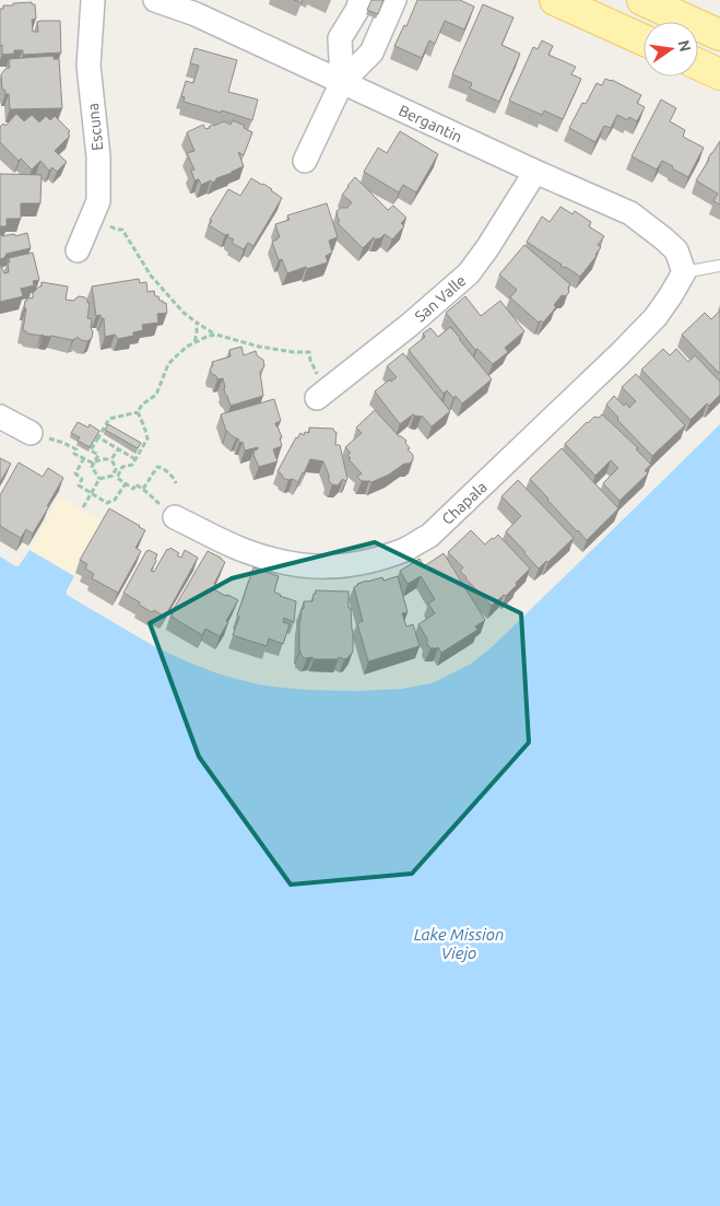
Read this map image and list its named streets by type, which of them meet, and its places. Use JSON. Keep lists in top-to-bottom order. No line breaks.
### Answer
{"streets":{"street":["Bergantin","Escuna","San Valle","Chapala"]},"crossings":[["Bergantin","San Valle"],["Bergantin","Chapala"]],"water":["Lake Mission Viejo"],"north":"right"}
